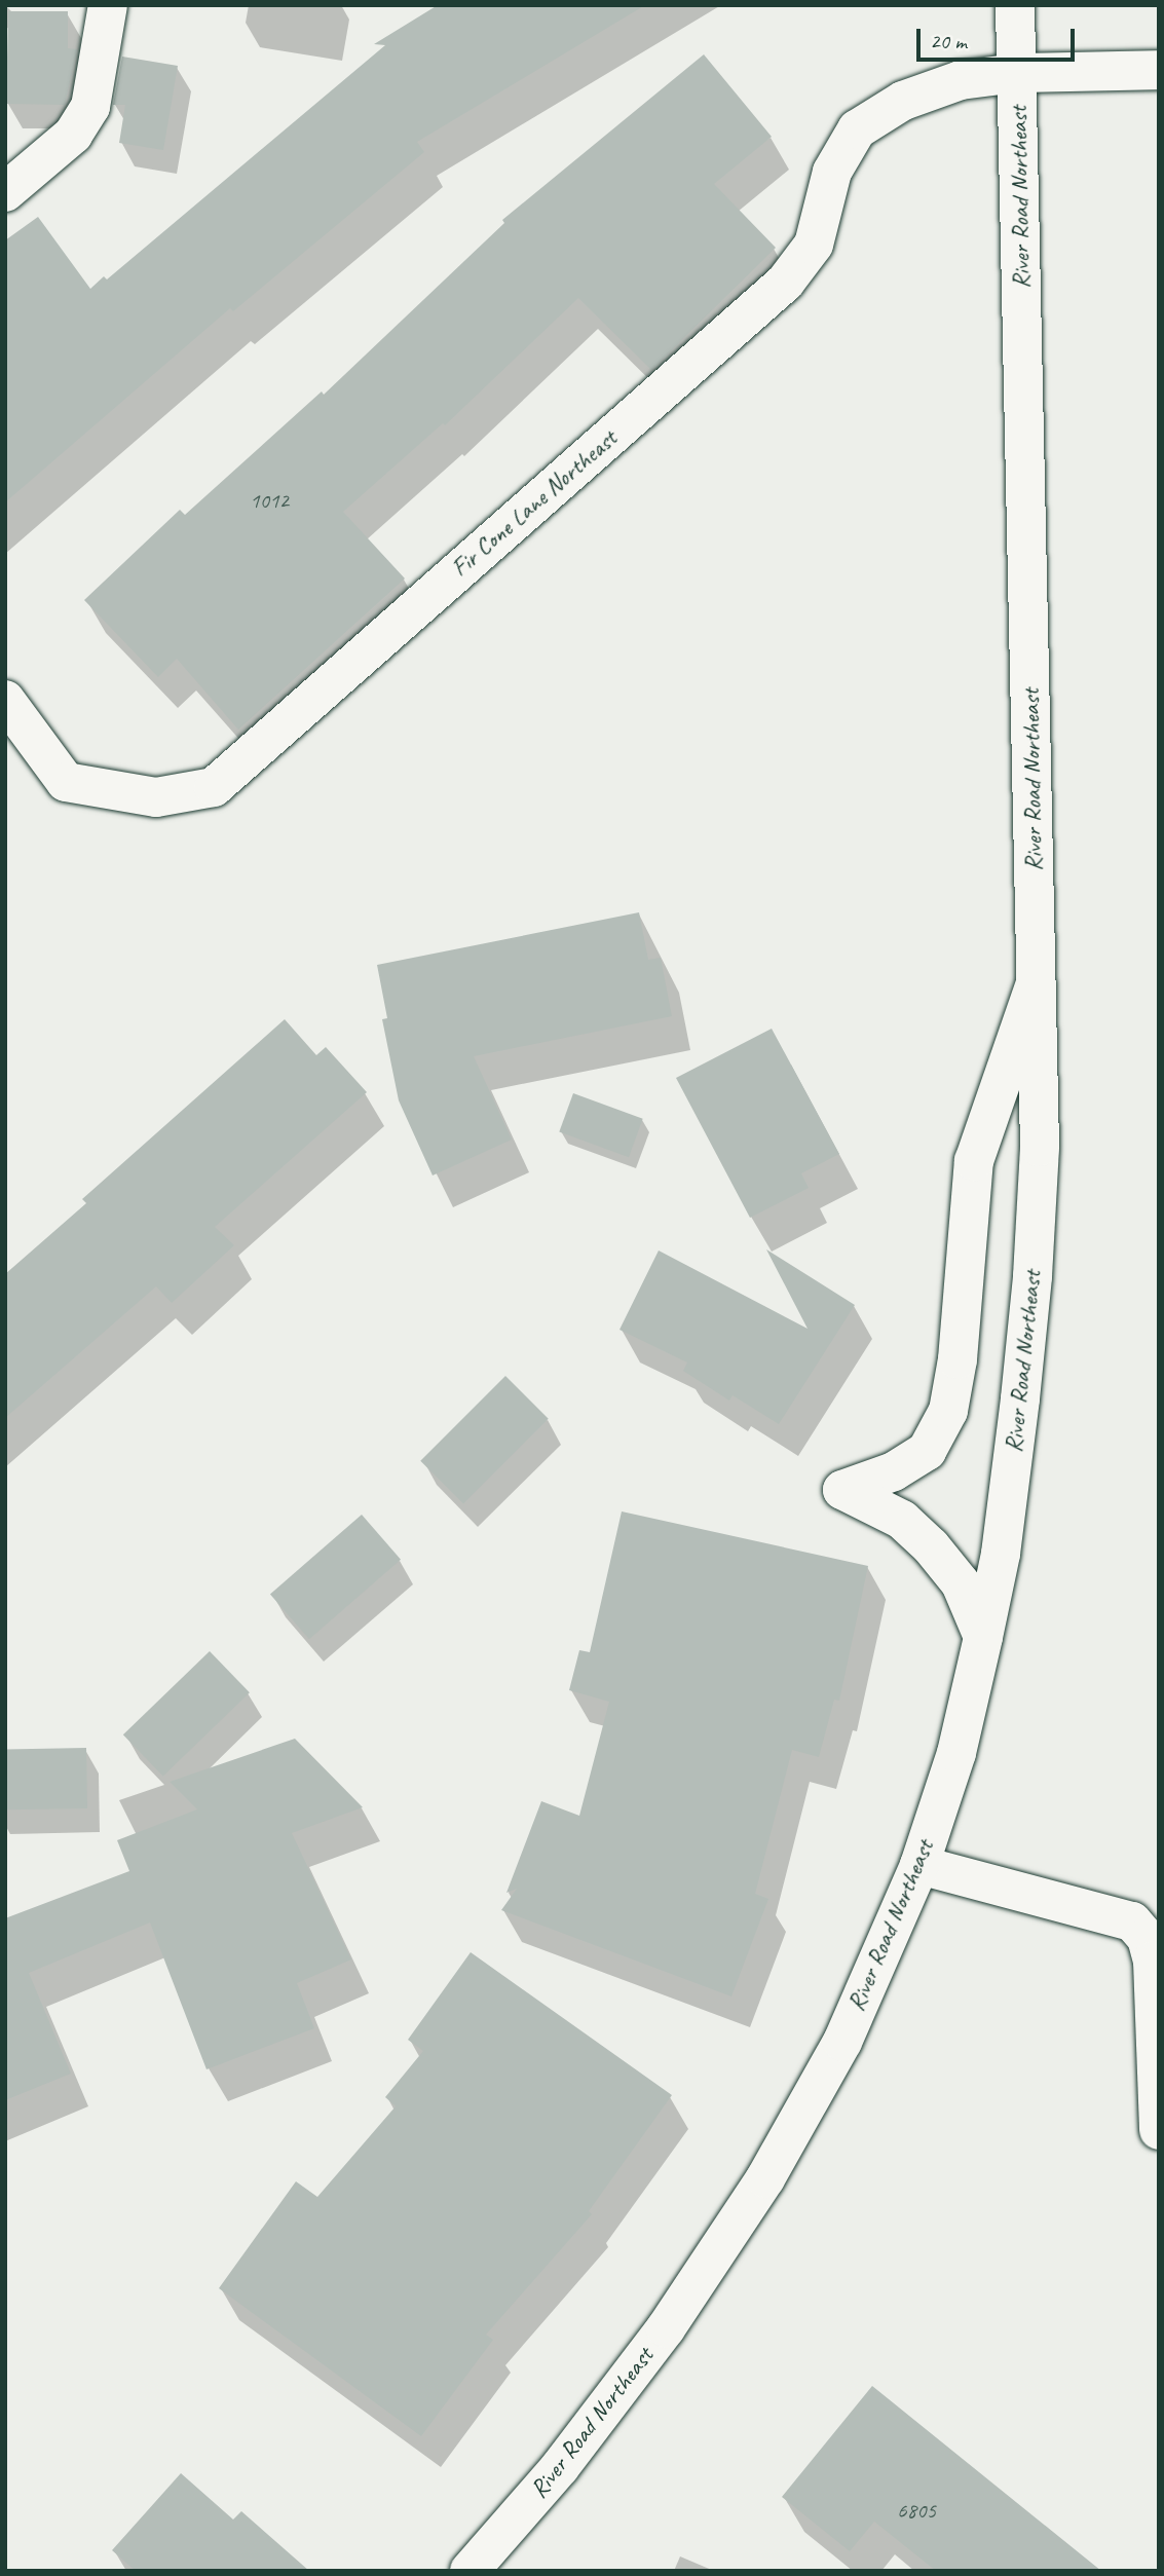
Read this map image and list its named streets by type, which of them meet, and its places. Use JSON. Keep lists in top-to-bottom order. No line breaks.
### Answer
{"streets":{"street":["River Road Northeast","Fir Cone Lane Northeast"]},"crossings":[["River Road Northeast","Fir Cone Lane Northeast"]],"house_numbers":["1012","6805"],"scale_bar":"20 m"}
